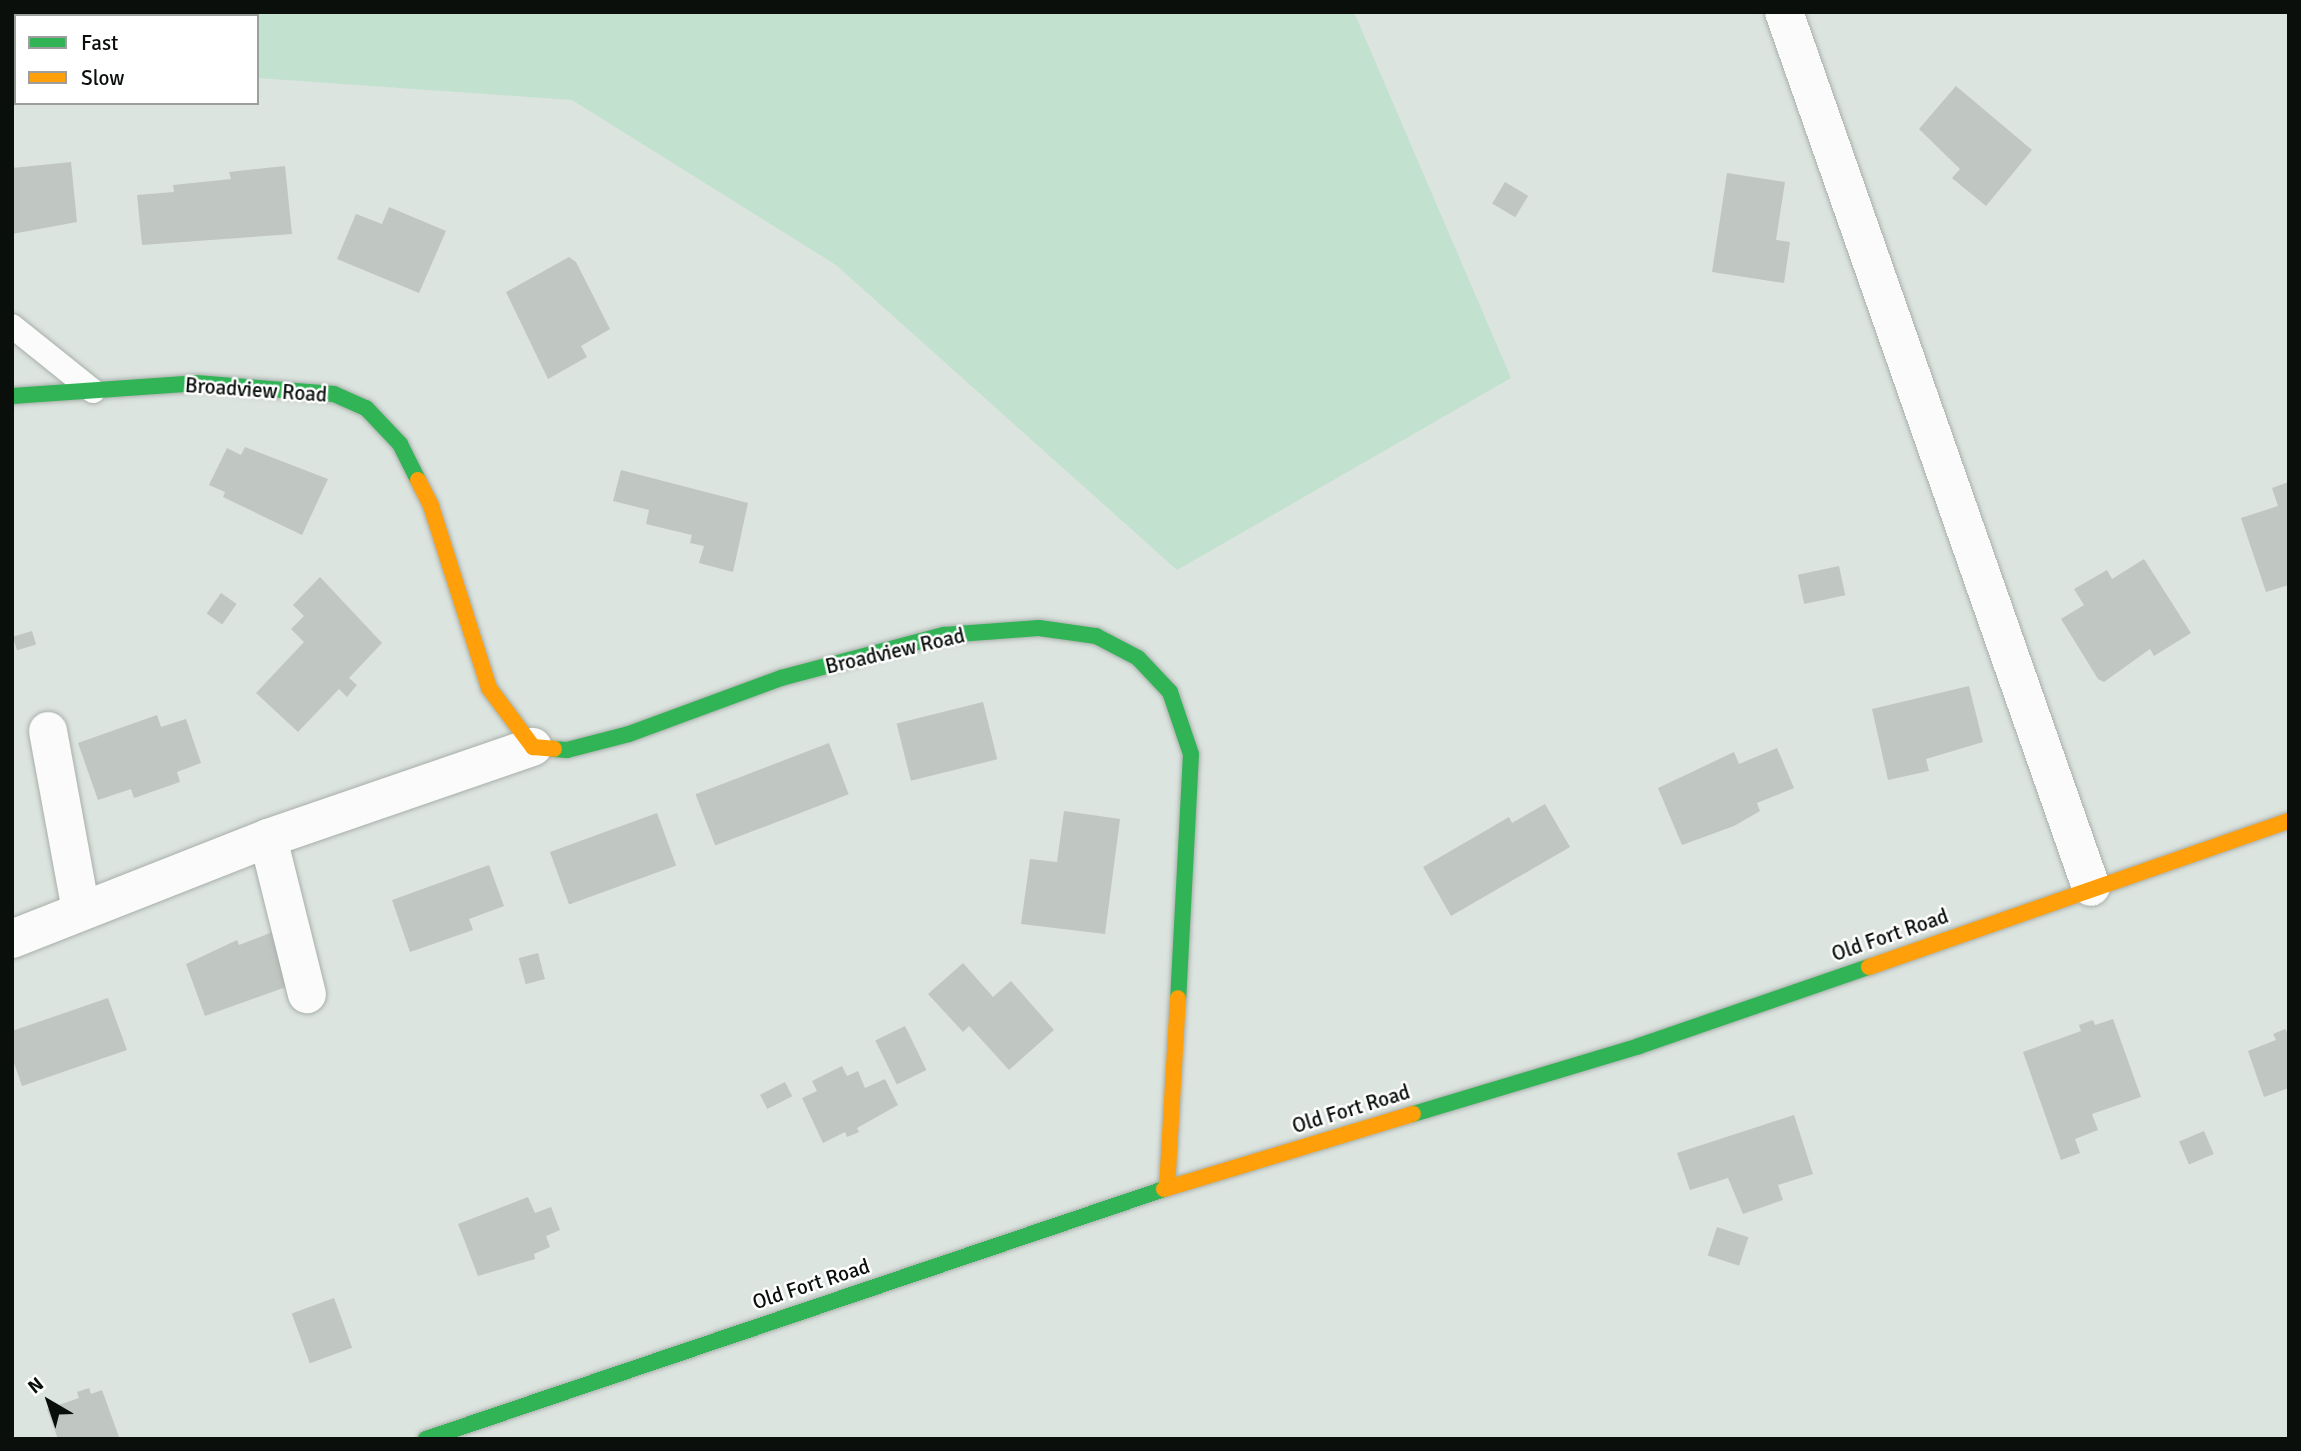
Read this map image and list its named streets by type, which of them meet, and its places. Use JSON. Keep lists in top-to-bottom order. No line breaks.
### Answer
{"streets":{"main road":["Broadview Road","Old Fort Road"]},"crossings":[["Broadview Road","Old Fort Road"]],"legend":["Fast","Slow"],"north":"top left"}
